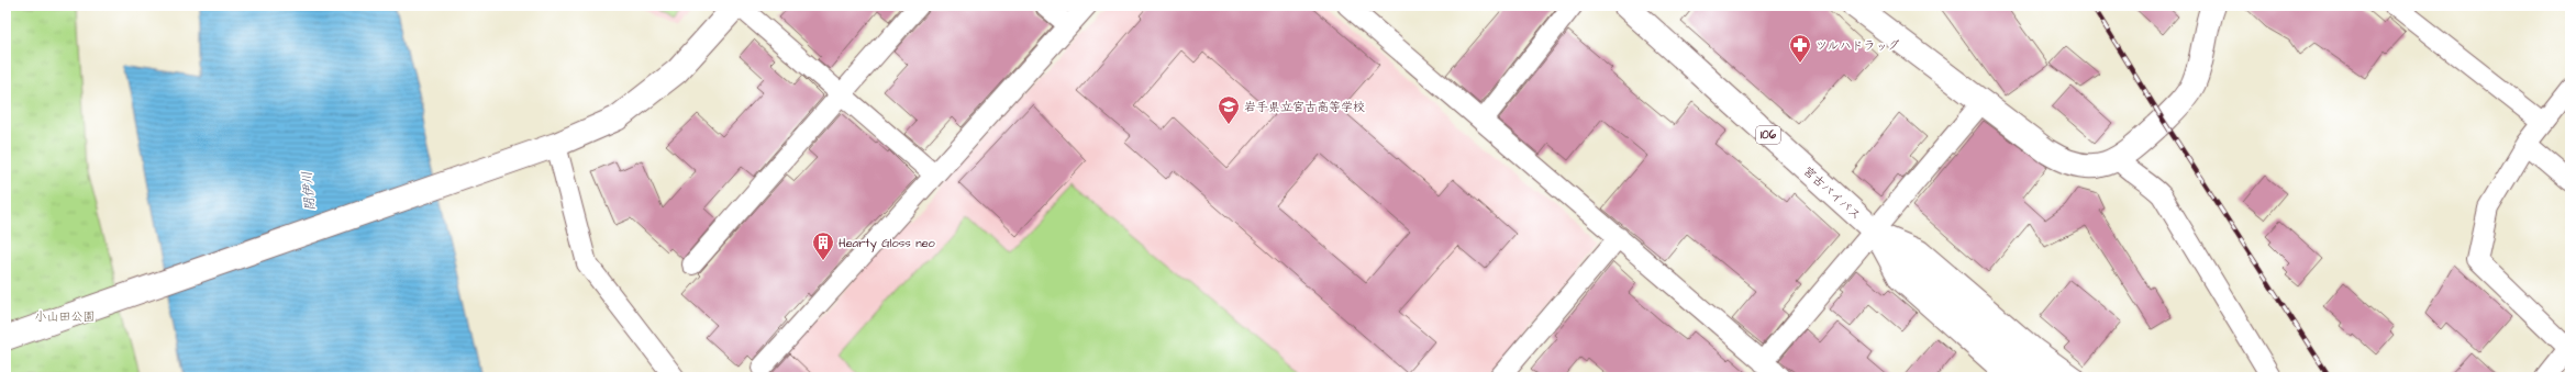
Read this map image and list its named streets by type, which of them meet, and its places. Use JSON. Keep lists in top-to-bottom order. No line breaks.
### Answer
{"streets":{"main road":["106","宮古バイパス"]},"water":["閉伊川"],"parks":["小山田公園"],"places":{"pharmacy":["ツルハドラッグ"],"school or university":["岩手県立宮古高等学校"],"building":["Hearty Gloss neo"]}}
